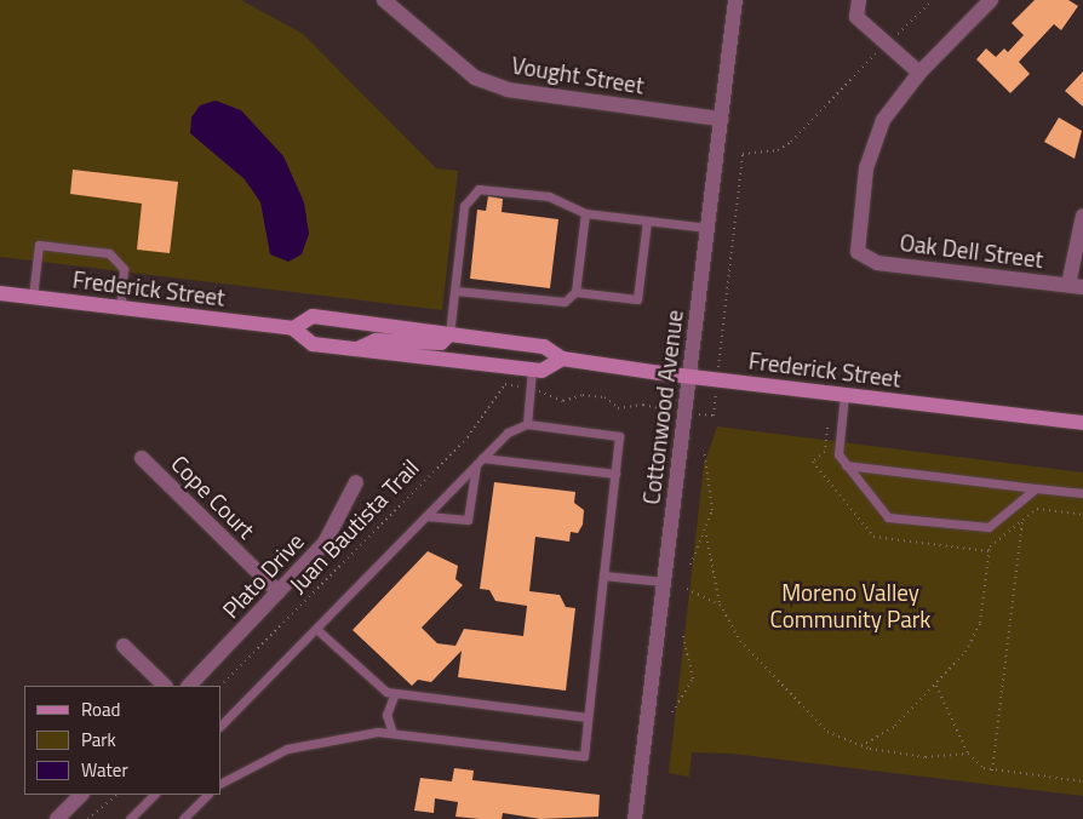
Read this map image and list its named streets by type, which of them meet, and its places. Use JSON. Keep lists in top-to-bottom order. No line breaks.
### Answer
{"streets":{"main road":["Frederick Street"],"street":["Vought Street","Oak Dell Street","Cottonwood Avenue","Cope Court","Plato Drive"],"path":["Juan Bautista Trail"]},"crossings":[["Vought Street","Cottonwood Avenue"],["Frederick Street","Cottonwood Avenue"],["Cope Court","Plato Drive"]],"parks":["Moreno Valley Community Park"],"legend":["Road","Park","Water"]}
